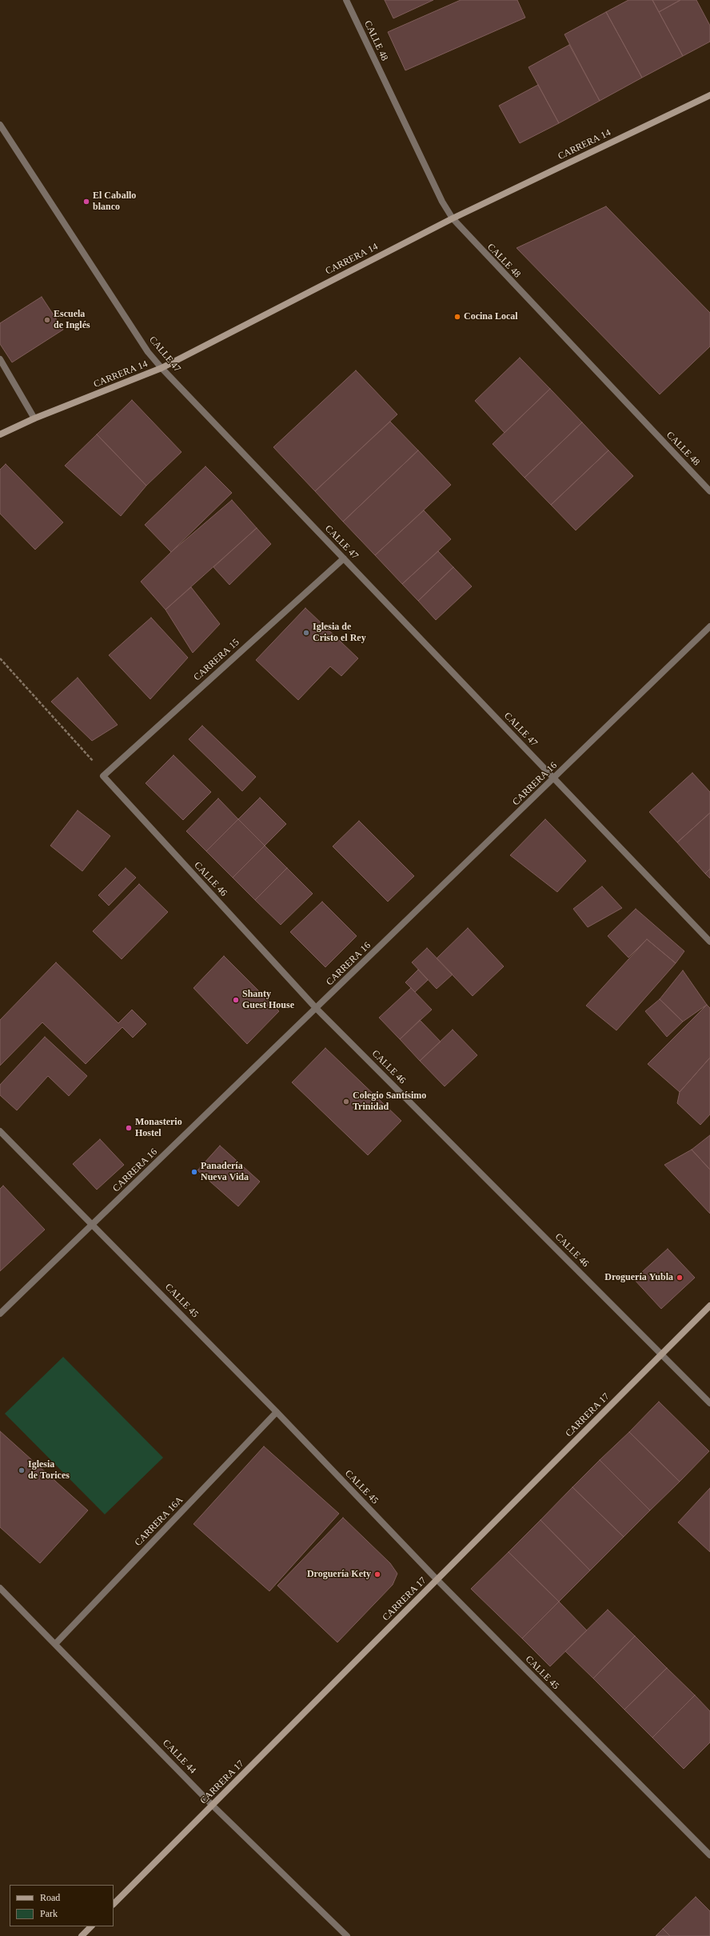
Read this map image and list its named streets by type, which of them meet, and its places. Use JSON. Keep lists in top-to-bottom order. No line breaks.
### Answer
{"streets":{"main road":["CARRERA 14","CARRERA 17"],"street":["CALLE 48","CALLE 47","CARRERA 15","CARRERA 16","CALLE 46","CALLE 45","CARRERA 16A","CALLE 44"]},"crossings":[["CALLE 48","CARRERA 14"],["CARRERA 14","CALLE 47"],["CALLE 47","CARRERA 15"],["CALLE 47","CARRERA 16"],["CARRERA 15","CALLE 46"],["CARRERA 16","CALLE 46"],["CARRERA 16","CALLE 45"],["CALLE 46","CARRERA 17"],["CALLE 45","CARRERA 17"],["CALLE 45","CARRERA 16A"],["CARRERA 17","CALLE 44"],["CARRERA 16A","CALLE 44"]],"places":["El Caballo blanco","Cocina Local","Escuela de Inglés","Iglesia de Cristo el Rey","Shanty Guest House","Colegio Santísimo Trinidad","Monasterio Hostel","Panadería Nueva Vida","Droguería Yubla","Iglesia de Torices","Droguería Kety"],"legend":["Road","Park"]}
